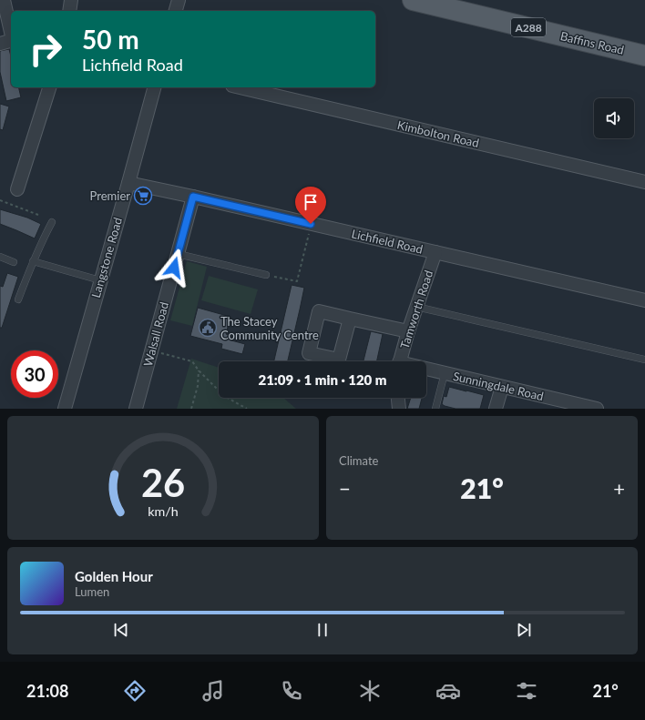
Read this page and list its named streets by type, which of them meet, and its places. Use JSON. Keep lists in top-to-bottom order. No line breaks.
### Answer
{"streets":{"main road":["A288","Baffins Road"],"street":["Kimbolton Road","Lichfield Road","Langstone Road","Tamworth Road","Walsall Road","Sunningdale Road"]},"crossings":[["Lichfield Road","Langstone Road"],["Lichfield Road","Tamworth Road"],["Lichfield Road","Walsall Road"]],"places":{"supermarket":["Premier"],"public building":["The Stacey Community Centre"]},"page":{"turn":["50 m","Lichfield Road"],"limit":"30","trip":"21:09 · 1 min · 120 m","tile":"Climate","heat":["−","21°","+"],"song":["Golden Hour","Lumen"],"tabs":["21:08","21°"],"gauge":["26","km/h"]}}
